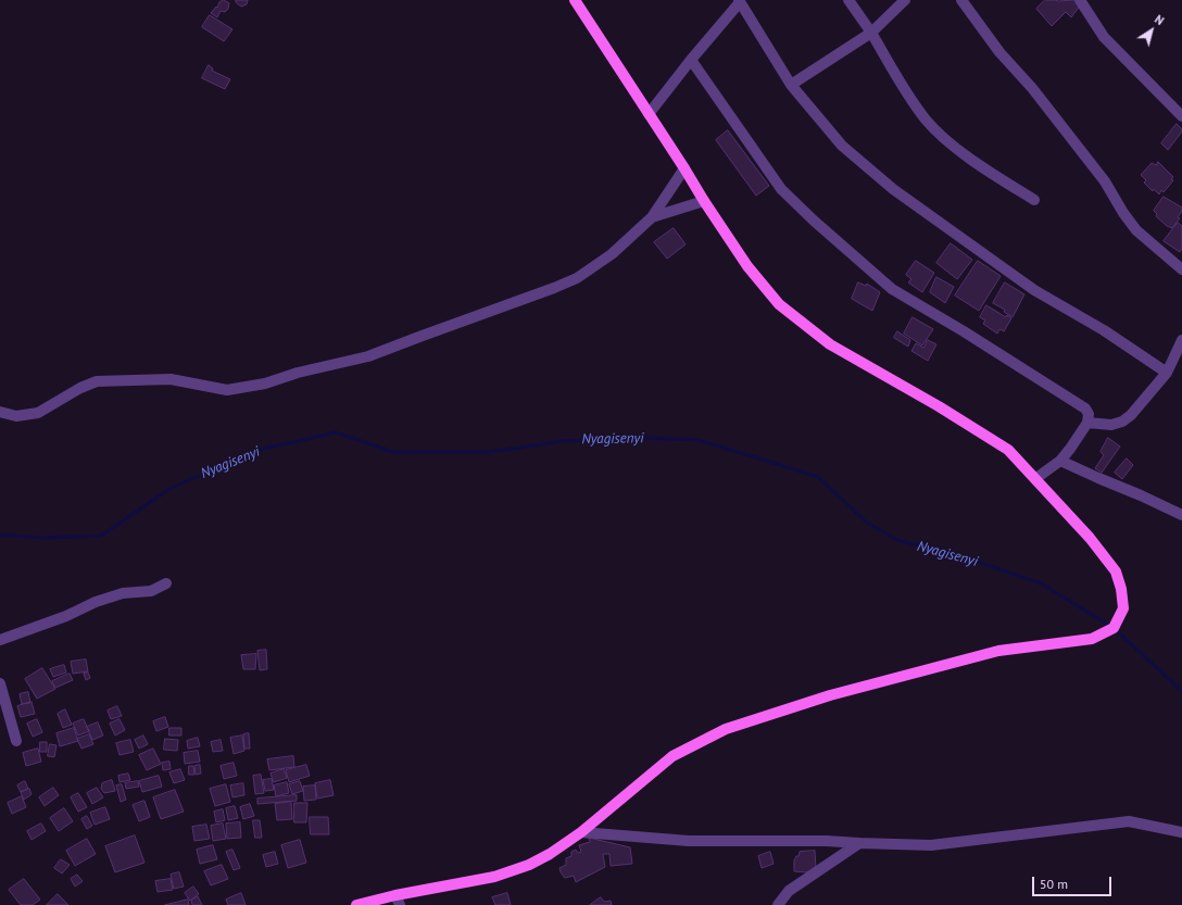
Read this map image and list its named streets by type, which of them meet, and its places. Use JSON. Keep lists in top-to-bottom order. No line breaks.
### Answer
{"water":["Nyagisenyi"],"scale_bar":"50 m","north":"top right"}
